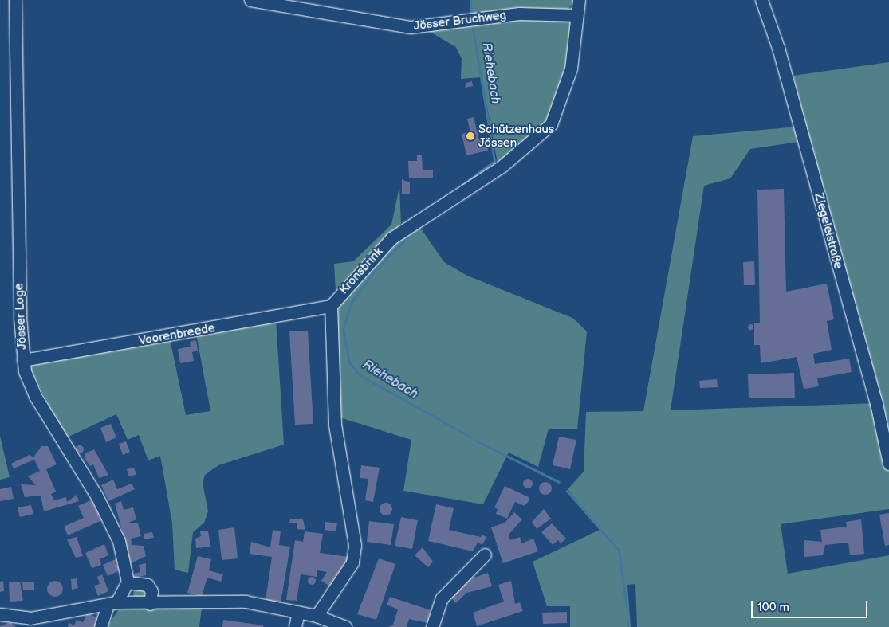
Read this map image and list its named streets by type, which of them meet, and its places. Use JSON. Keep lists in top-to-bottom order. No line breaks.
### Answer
{"streets":{"street":["Jösser Bruchweg","Ziegeleistraße","Kronsbrink","Jösser Loge","Voorenbreede"]},"crossings":[["Jösser Bruchweg","Kronsbrink"],["Kronsbrink","Voorenbreede"],["Jösser Loge","Voorenbreede"]],"water":["Riehebach"],"places":["Schützenhaus Jössen"],"scale_bar":"100 m"}
